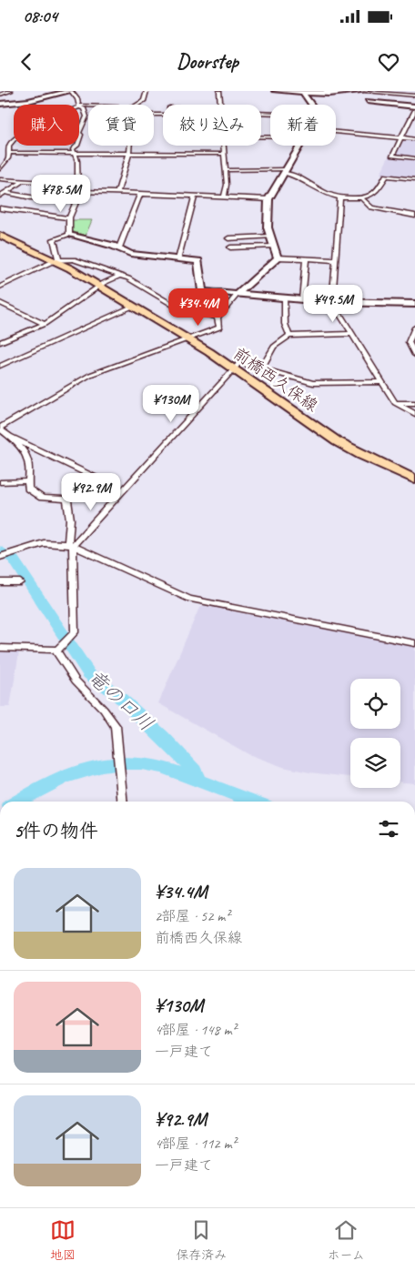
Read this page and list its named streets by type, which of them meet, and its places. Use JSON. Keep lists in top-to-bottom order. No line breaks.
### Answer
{"streets":{"main road":["前橋西久保線"]},"water":["竜の口川"],"page":{"status":"08:04","header":"Doorstep","chip":["購入","賃貸","絞り込み","新着"],"price":["¥78.5M","¥49.5M","¥34.4M","¥130M","¥92.9M"],"heading":"5件の物件","list":[{"name":"¥34.4M","note":"2部屋 · 52 m² · 前橋西久保線"},{"name":"¥130M","note":"4部屋 · 148 m² · 一戸建て"},{"name":"¥92.9M","note":"4部屋 · 112 m² · 一戸建て"}],"tabs":["地図","保存済み","ホーム"]}}
